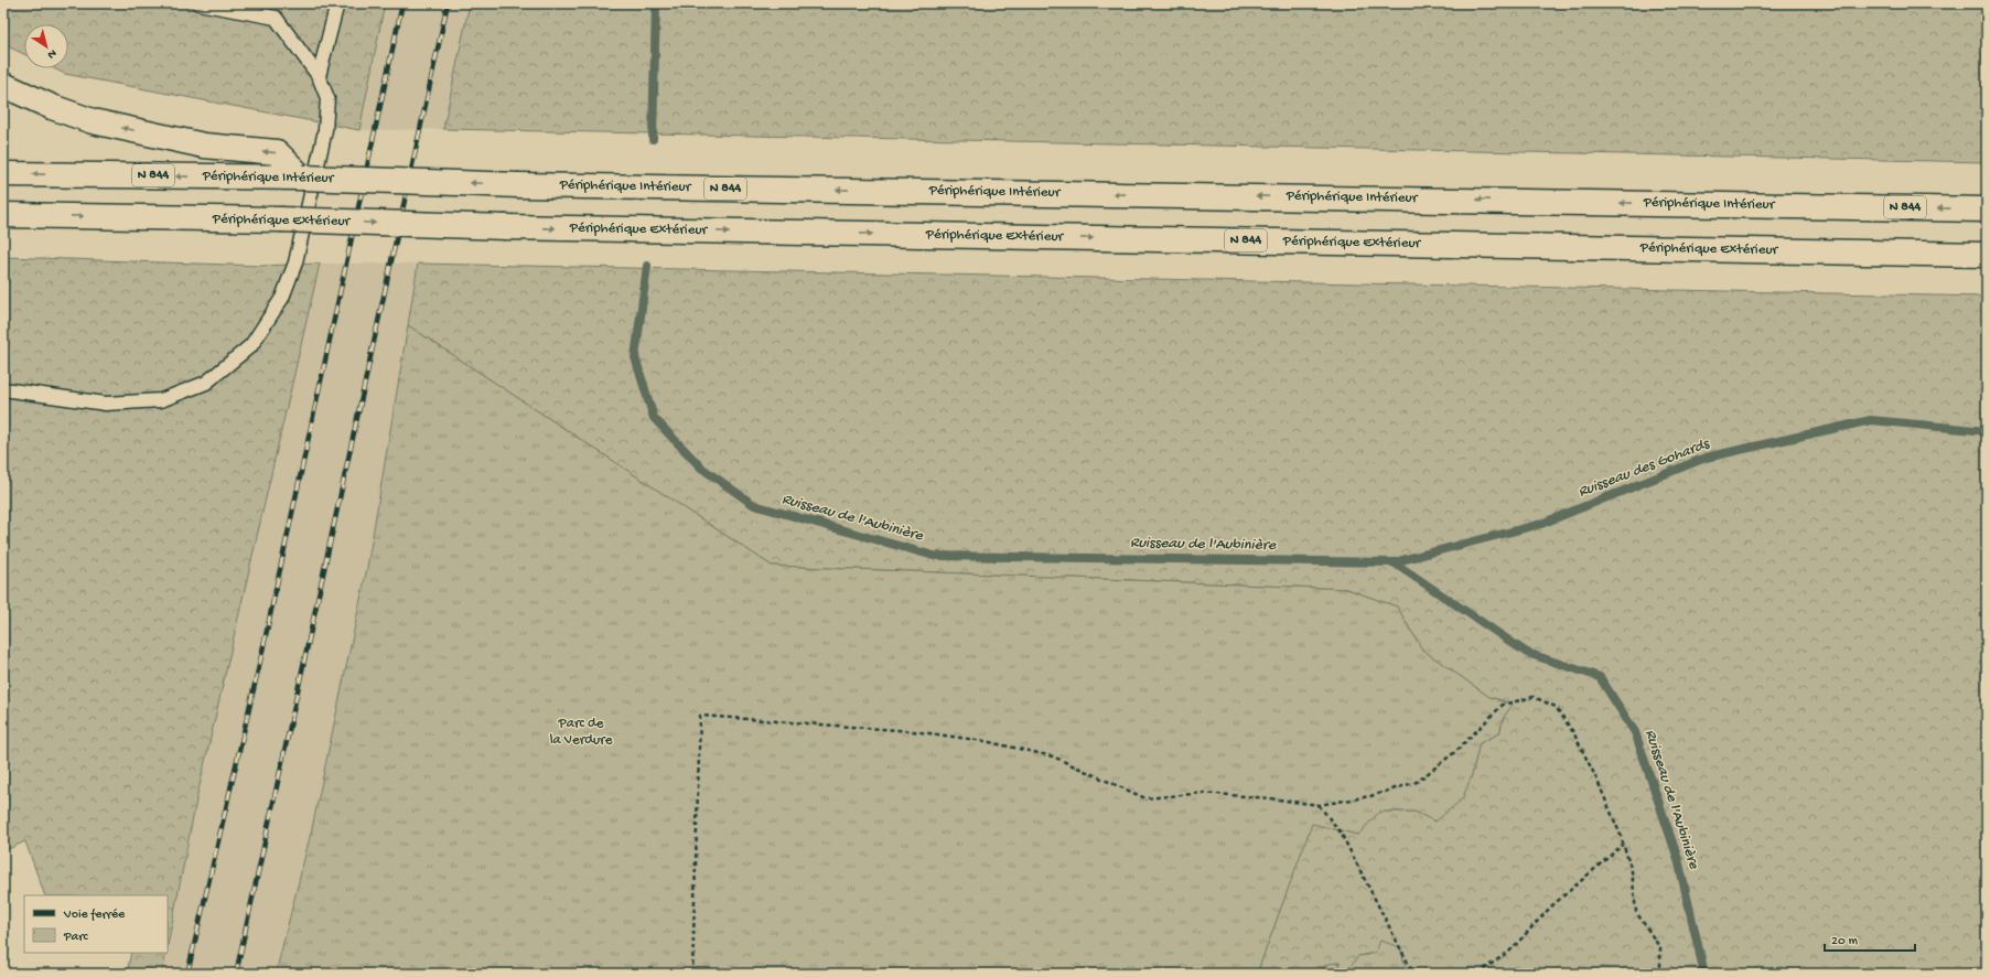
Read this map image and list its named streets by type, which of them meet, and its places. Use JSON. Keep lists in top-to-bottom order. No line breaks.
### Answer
{"streets":{"highway":["N 844","Périphérique Intérieur","Périphérique Extérieur"]},"one_way":["Périphérique Intérieur","Périphérique Extérieur"],"water":["Ruisseau des Gohards","Ruisseau de l'Aubinière"],"parks":["Parc de la Verdure"],"legend":["Voie ferrée","Parc"],"scale_bar":"20 m","north":"bottom right"}
